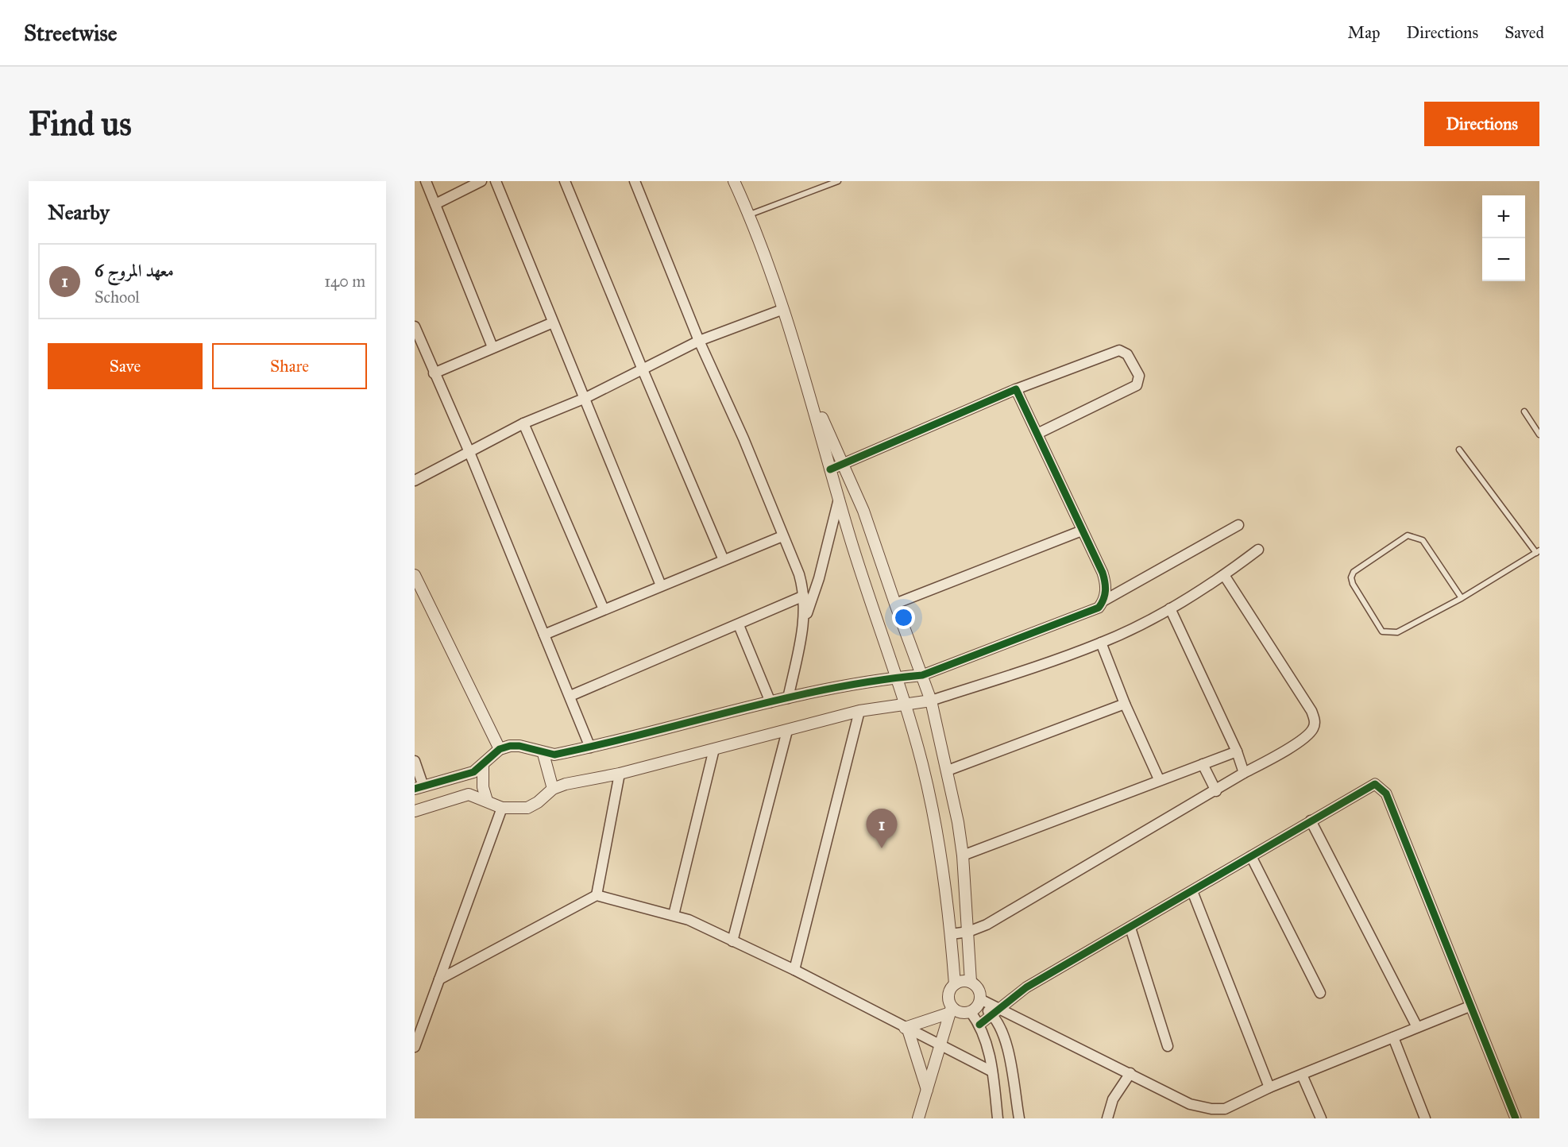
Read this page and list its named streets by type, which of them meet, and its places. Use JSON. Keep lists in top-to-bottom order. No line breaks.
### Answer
{"page":{"header":"Streetwise","nav":["Map","Directions","Saved"],"buttons":["Directions",["Save","Share"]],"title":"Find us","heading":"Nearby","map_buttons":["+","−"],"list":[{"mark":"1","name":"معهد المروج 6","note":"School","value":"140 m"}],"pins":"1"}}
